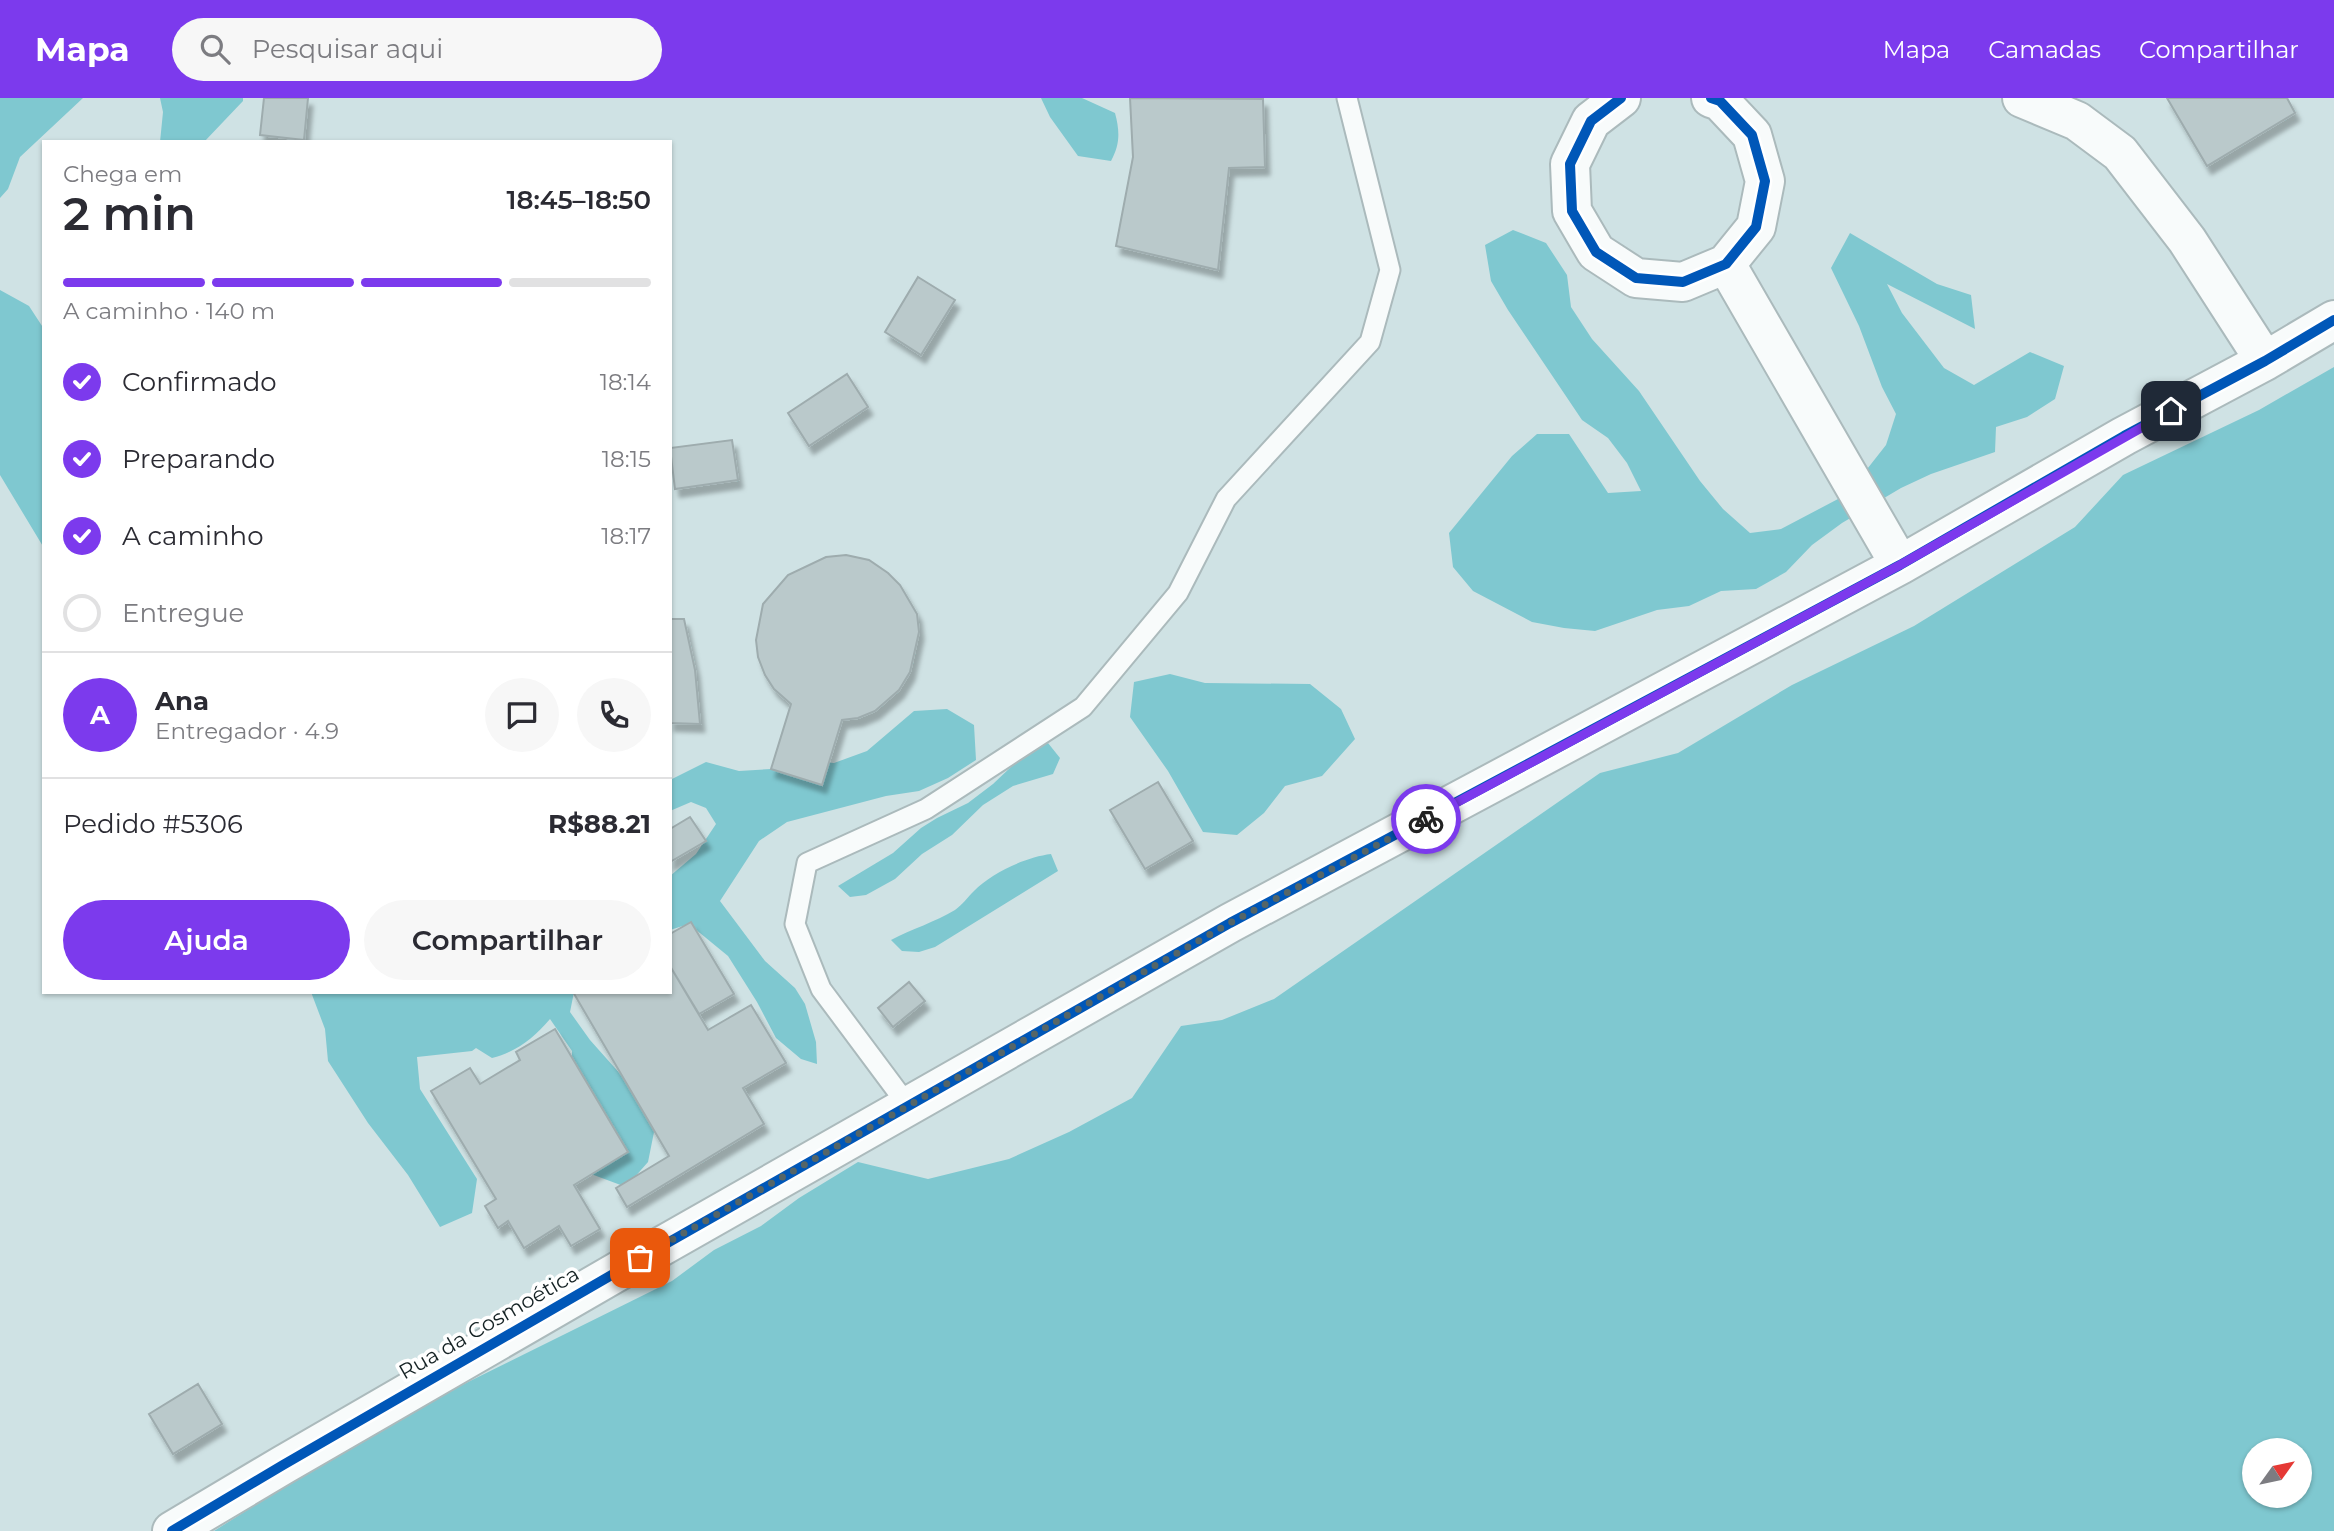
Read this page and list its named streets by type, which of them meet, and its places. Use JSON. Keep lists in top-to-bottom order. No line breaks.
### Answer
{"streets":{"street":["Rua da Cosmoética"]},"north":"top right","page":{"header":"Mapa","search":"Pesquisar aqui","nav":["Mapa","Camadas","Compartilhar"],"heading":["2 min","Chega em","18:45–18:50"],"panel":["Ana","Entregador · 4.9","Pedido #5306","R$88.21"],"bar":"A caminho · 140 m","list":[["Confirmado","18:14"],["Preparando","18:15"],["A caminho","18:17"],"Entregue"],"round":"A","buttons":["Ajuda","Compartilhar"]}}
